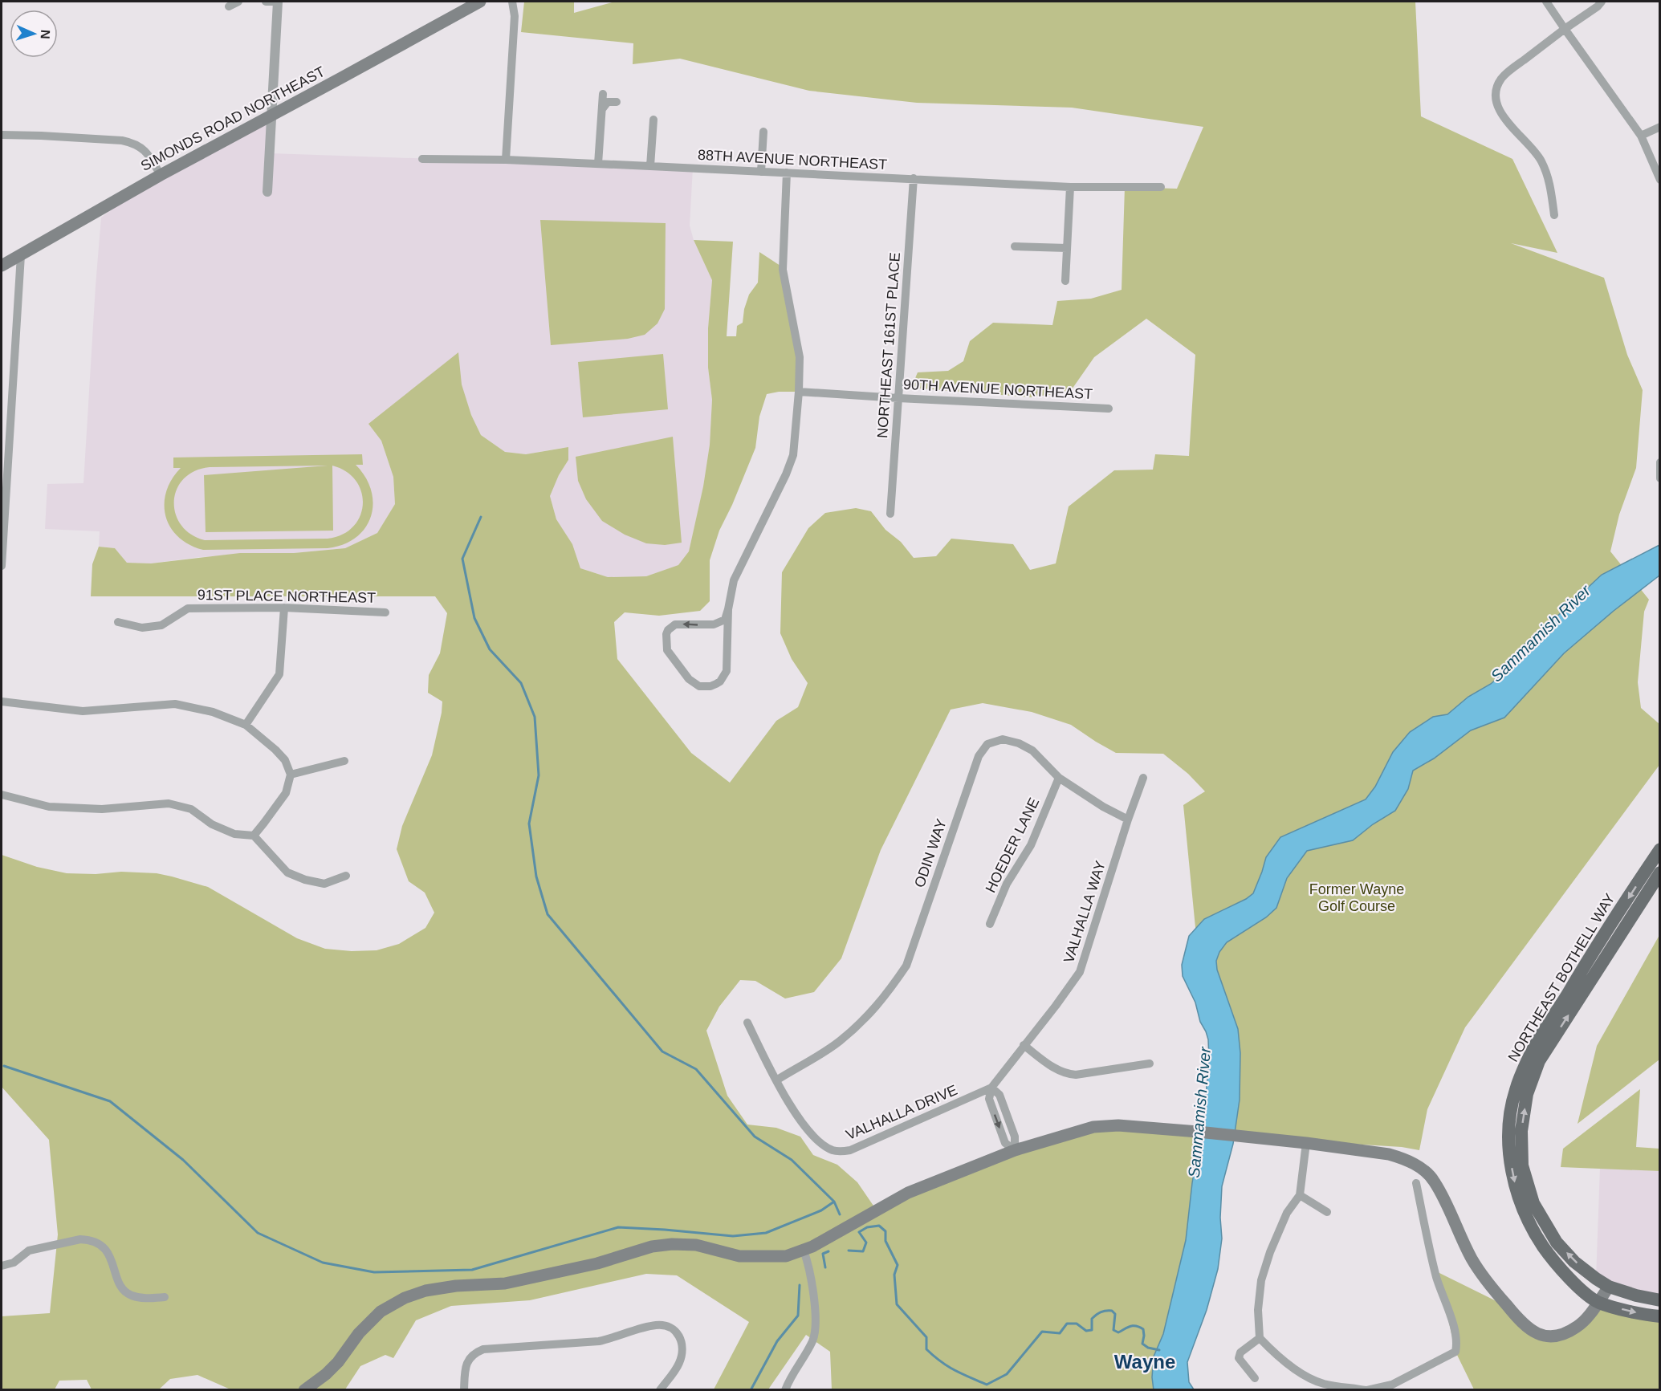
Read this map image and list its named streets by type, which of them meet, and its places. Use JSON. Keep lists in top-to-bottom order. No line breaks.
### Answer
{"streets":{"main road":["SIMONDS ROAD NORTHEAST","NORTHEAST BOTHELL WAY"],"street":["88TH AVENUE NORTHEAST","NORTHEAST 161ST PLACE","90TH AVENUE NORTHEAST","91ST PLACE NORTHEAST","HOEDER LANE","ODIN WAY","VALHALLA WAY","VALHALLA DRIVE"]},"crossings":[["88TH AVENUE NORTHEAST","NORTHEAST 161ST PLACE"],["NORTHEAST 161ST PLACE","90TH AVENUE NORTHEAST"],["HOEDER LANE","ODIN WAY"],["ODIN WAY","VALHALLA WAY"],["ODIN WAY","VALHALLA DRIVE"],["VALHALLA WAY","VALHALLA DRIVE"]],"districts":["Wayne"],"water":["Sammamish River"],"parks":["Former Wayne Golf Course"],"north":"right"}
